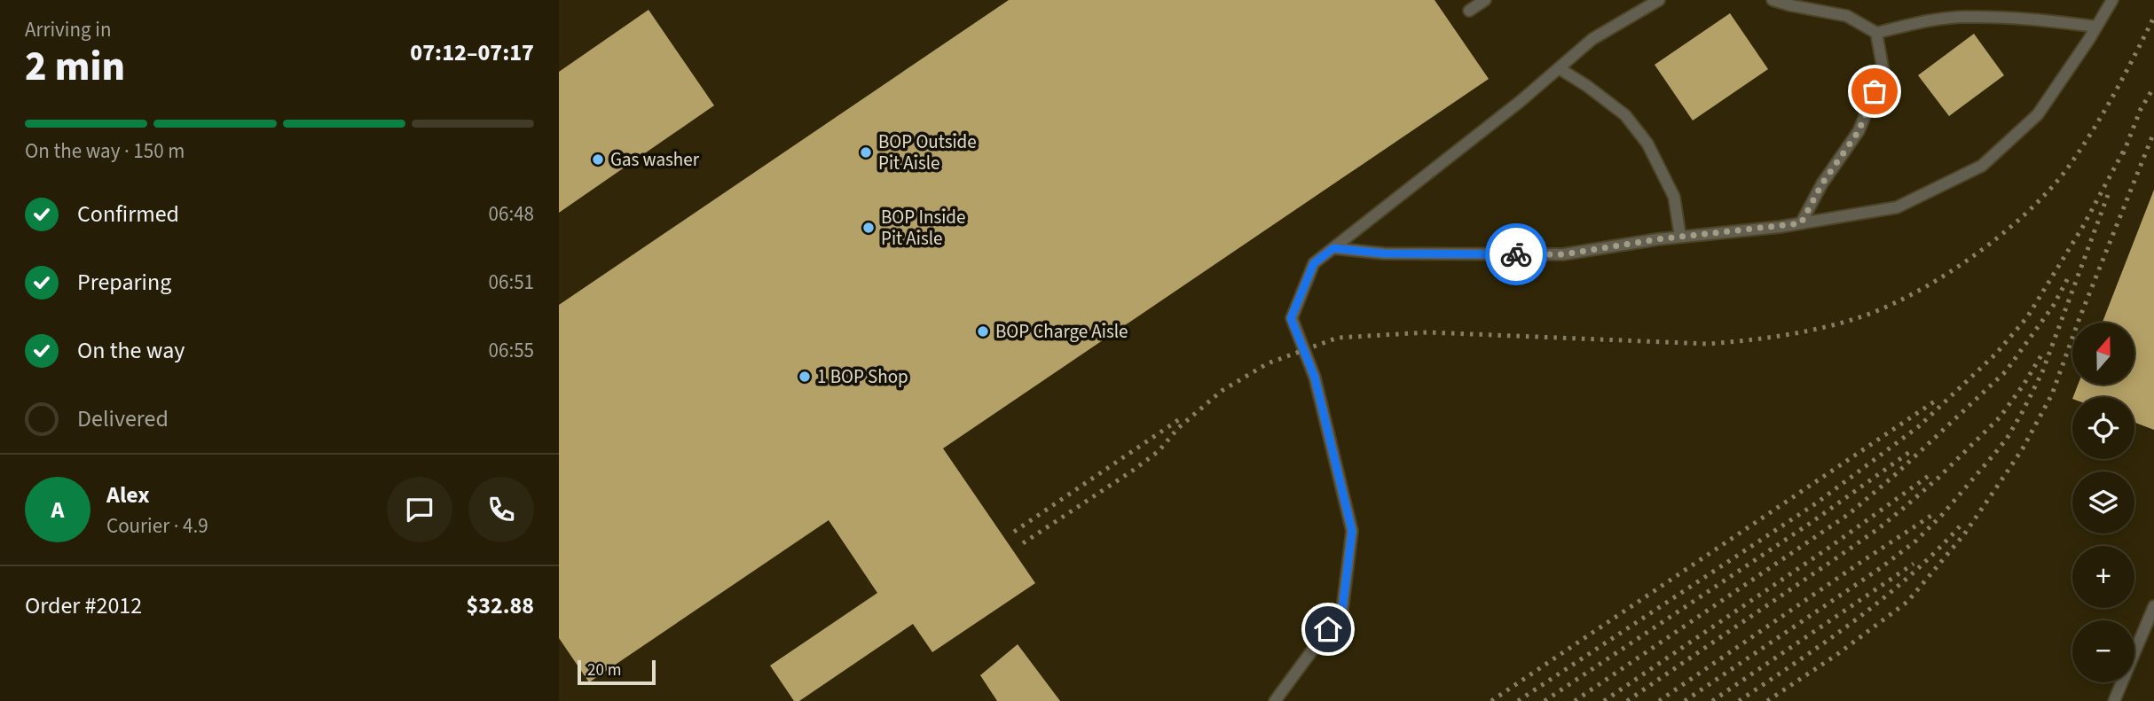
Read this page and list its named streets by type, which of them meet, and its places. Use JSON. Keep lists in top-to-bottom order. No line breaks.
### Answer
{"places":["BOP Outside Pit Aisle","Gas washer","BOP Inside Pit Aisle","BOP Charge Aisle","1 BOP Shop"],"scale_bar":"20 m","north":"top","page":{"heading":["2 min","Arriving in","07:12–07:17"],"panel":["Alex","Courier · 4.9","Order #2012","$32.88"],"bar":"On the way · 150 m","list":[["Confirmed","06:48"],["Preparing","06:51"],["On the way","06:55"],"Delivered"],"map_buttons":["+","−"],"round":"A","scale":"20 m"}}
